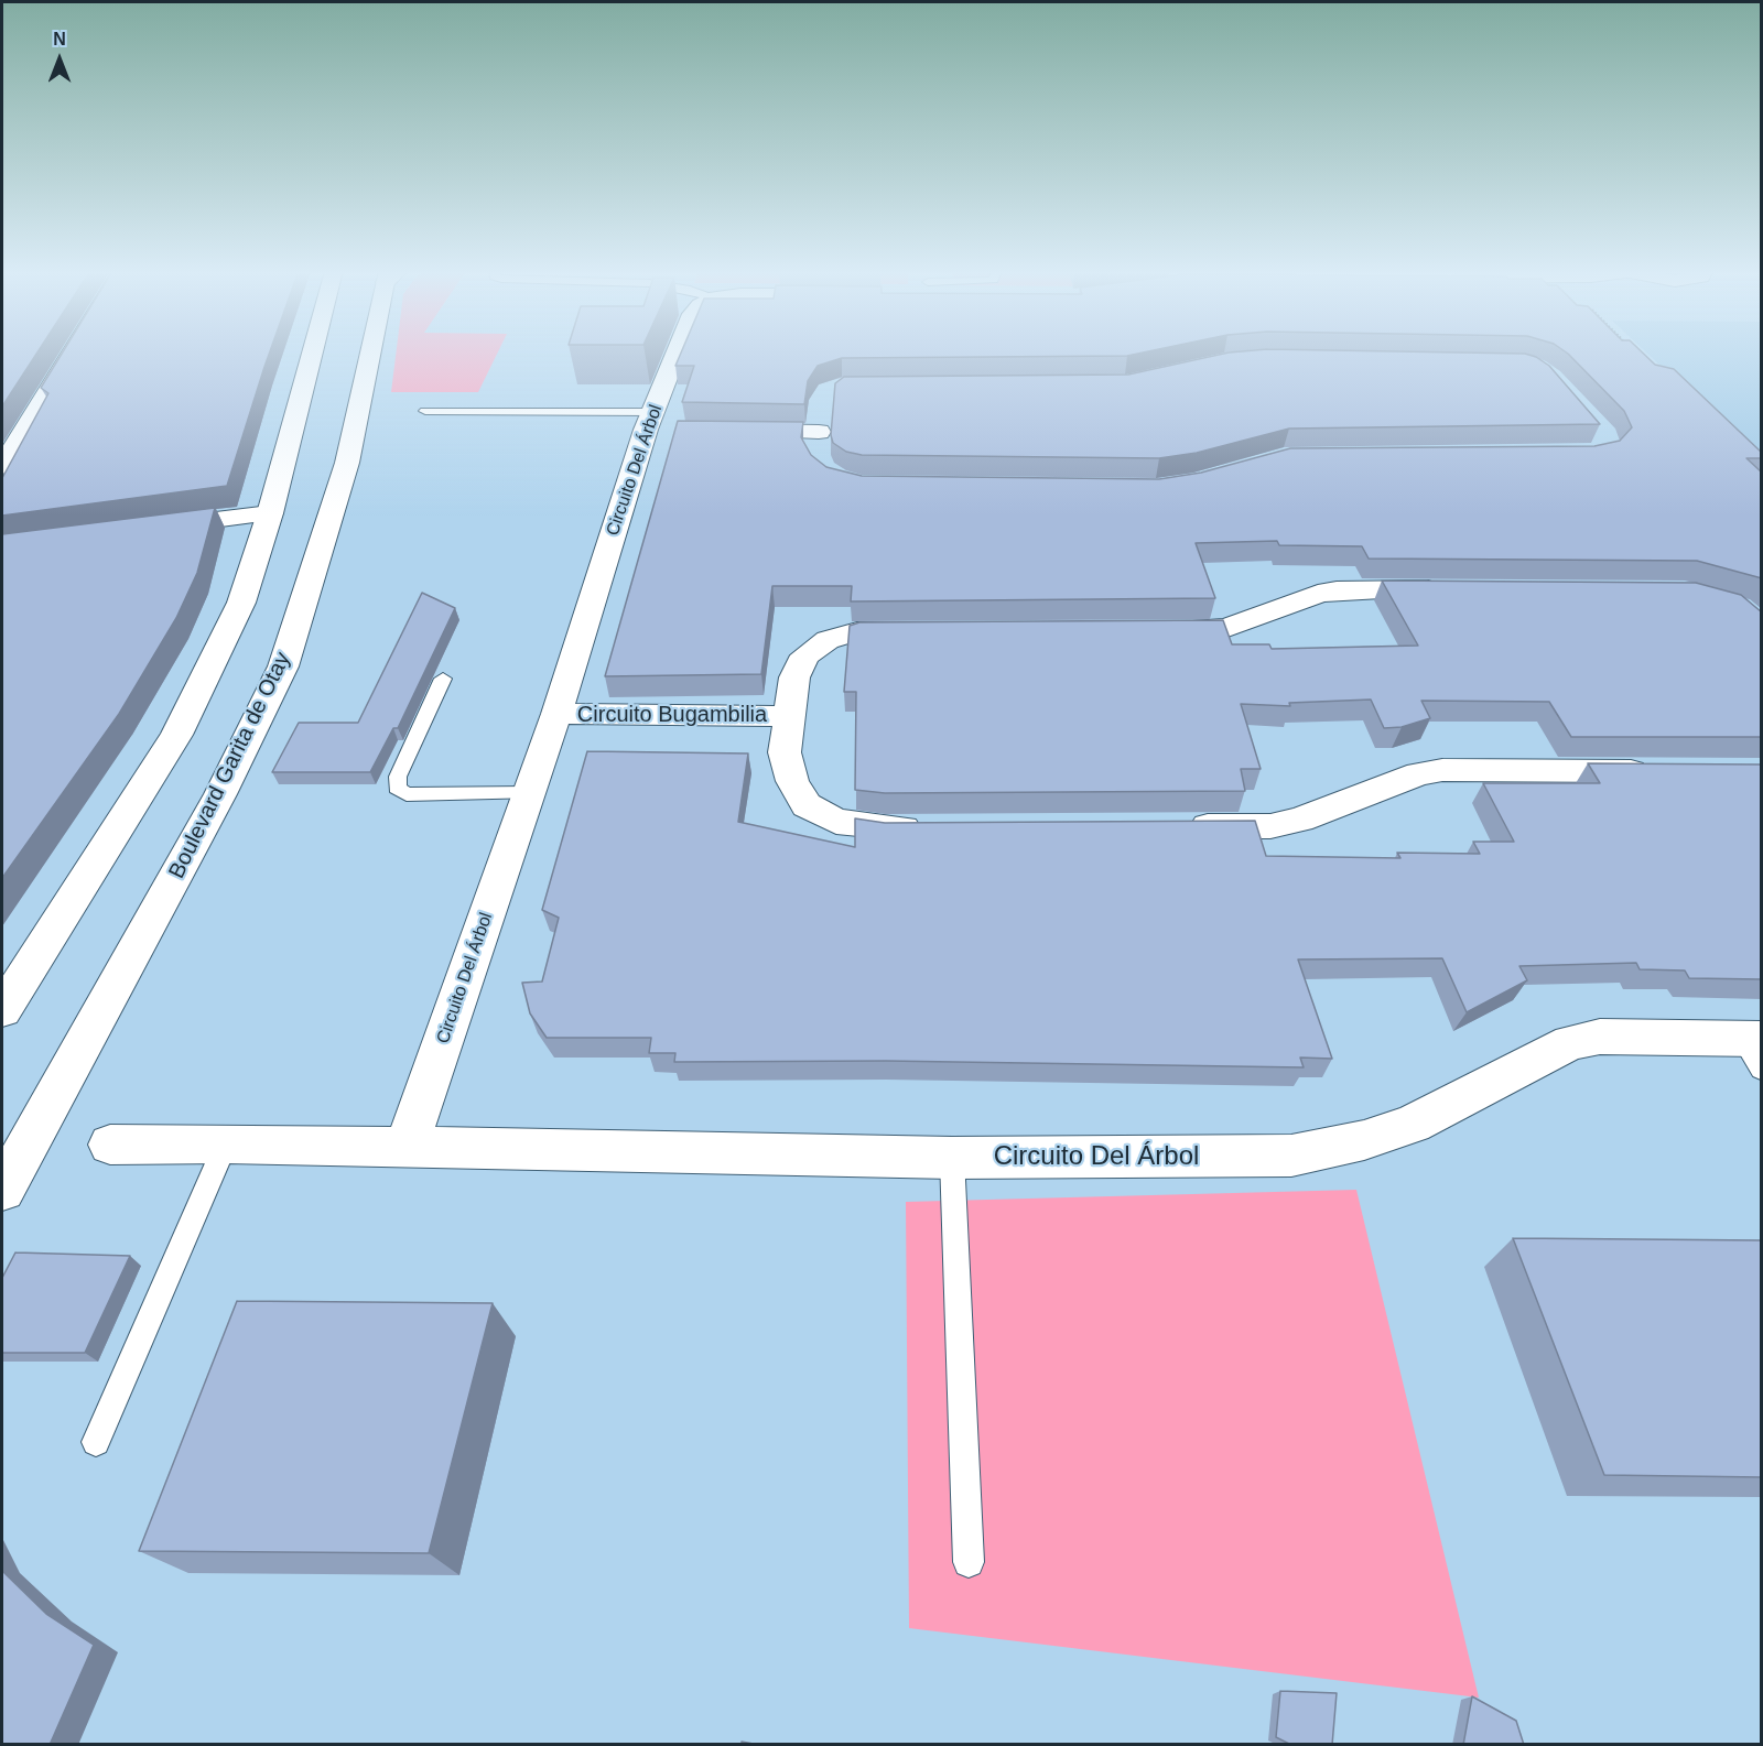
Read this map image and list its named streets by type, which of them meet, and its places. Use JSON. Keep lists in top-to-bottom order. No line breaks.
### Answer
{"streets":{"street":["Circuito Del Árbol","Circuito Bugambilia","Boulevard Garita de Otay"]},"crossings":[["Circuito Del Árbol","Circuito Bugambilia"]],"north":"top"}
